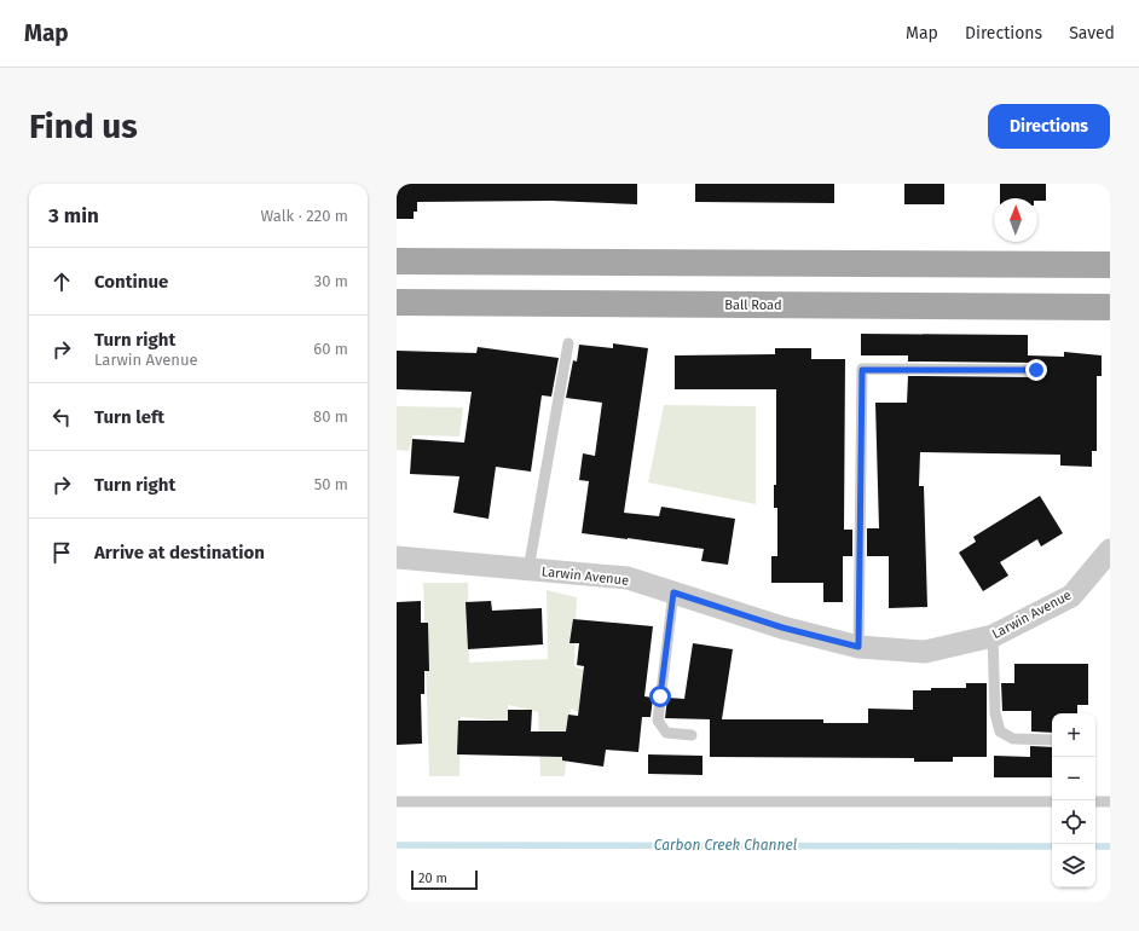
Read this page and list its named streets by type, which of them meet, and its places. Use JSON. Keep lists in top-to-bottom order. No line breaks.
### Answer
{"streets":{"main road":["Ball Road"],"street":["Larwin Avenue"]},"water":["Carbon Creek Channel"],"scale_bar":"20 m","north":"top","page":{"header":"Map","nav":["Map","Directions","Saved"],"buttons":"Directions","title":"Find us","heading":["3 min","Walk · 220 m"],"list":[["Continue","30 m"],["Turn right","Larwin Avenue","60 m"],["Turn left","80 m"],["Turn right","50 m"],"Arrive at destination"],"map_buttons":["+","−"],"scale":"20 m"}}
